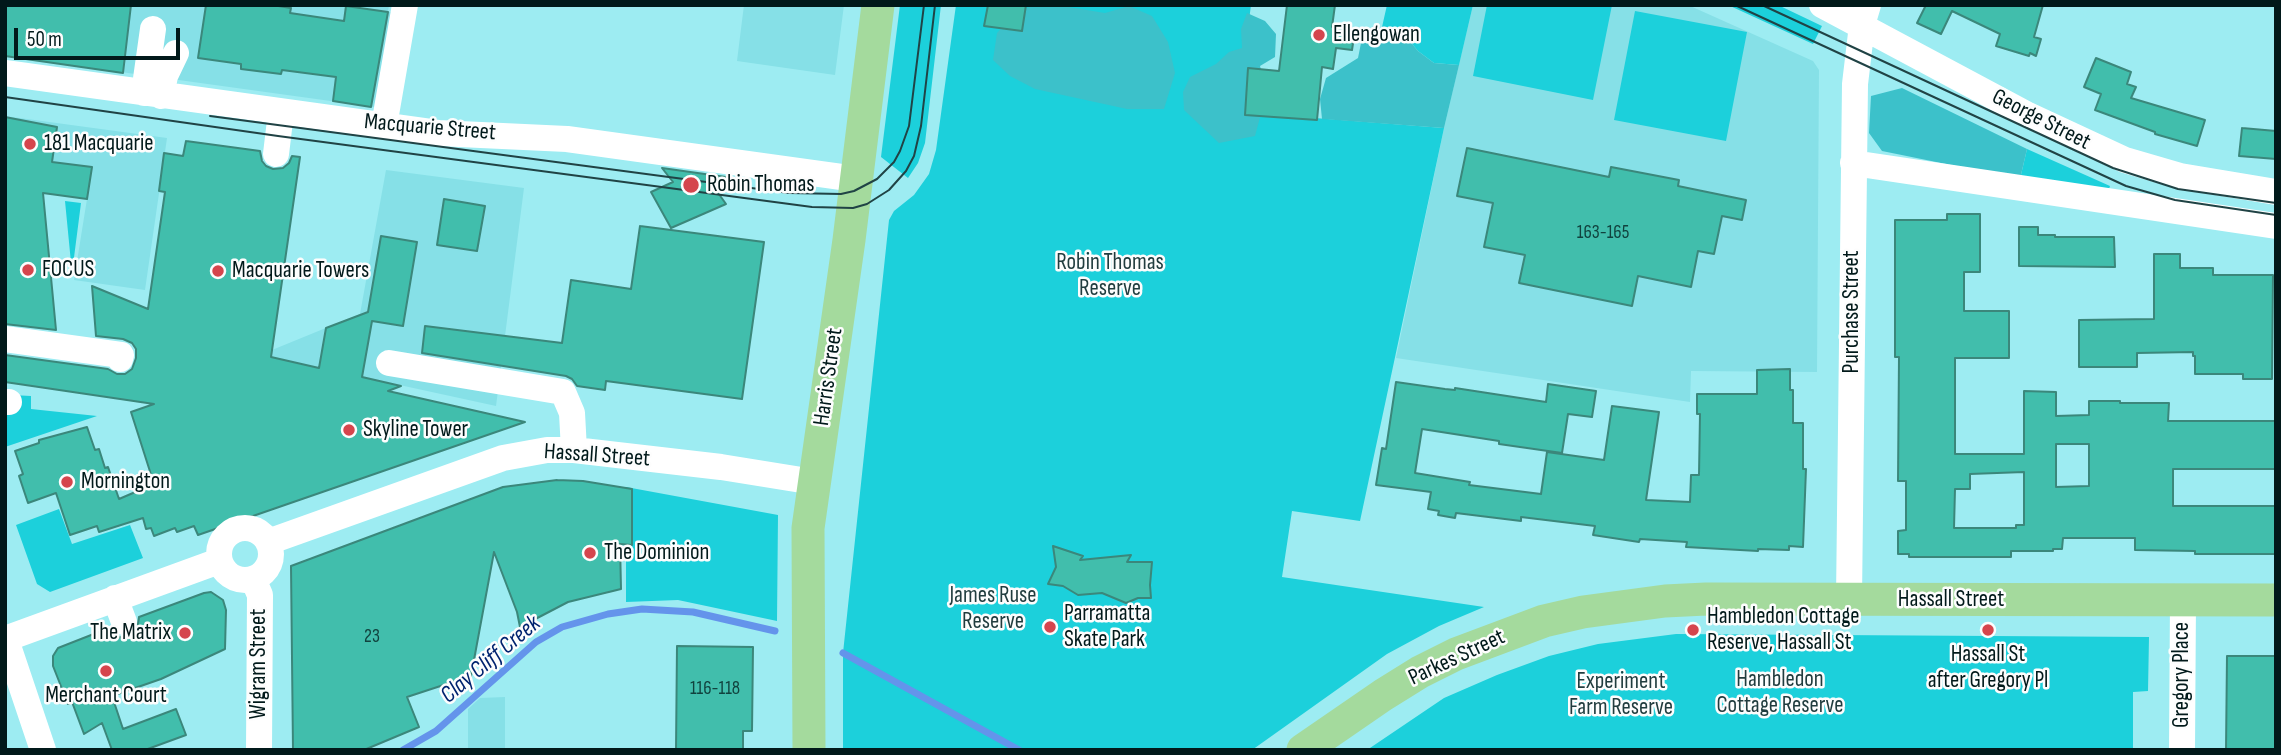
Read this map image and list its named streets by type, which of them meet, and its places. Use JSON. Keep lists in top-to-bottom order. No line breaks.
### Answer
{"streets":{"main road":["Harris Street","Hassall Street","Parkes Street"],"street":["George Street","Macquarie Street","Purchase Street","Wigram Street","Gregory Place"]},"crossings":[["George Street","Purchase Street"],["Macquarie Street","Harris Street"],["Purchase Street","Hassall Street"],["Harris Street","Hassall Street"],["Hassall Street","Parkes Street"],["Hassall Street","Wigram Street"],["Hassall Street","Gregory Place"]],"water":["Clay Cliff Creek"],"parks":["Robin Thomas Reserve","James Ruse Reserve","Hambledon Cottage Reserve","Experiment Farm Reserve"],"places":["Ellengowan","181 Macquarie","Robin Thomas","FOCUS","Macquarie Towers","Skyline Tower","Mornington","The Dominion","Parramatta Skate Park","Hambledon Cottage Reserve, Hassall St","Hassall St after Gregory Pl","The Matrix","Merchant Court"],"house_numbers":["163-165","23","116-118"],"scale_bar":"50 m"}
